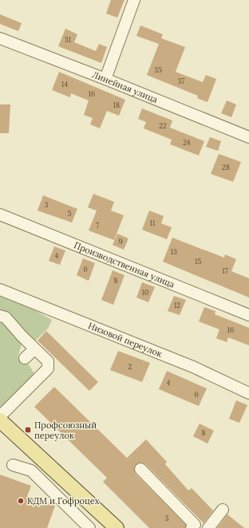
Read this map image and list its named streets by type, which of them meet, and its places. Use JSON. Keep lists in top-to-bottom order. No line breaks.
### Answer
{"streets":{"street":["Линейная улица","Производственная улица","Низовой переулок"]},"places":{"transit":["Профсоюзный переулок"],"other":["КДМ и Гофроцех"]},"house_numbers":["31","35","37","14","16","18","22","24","28","3","5","11","7","9","13","4","15","6","17","8","10","12","16","2","4","6","8","3"]}
